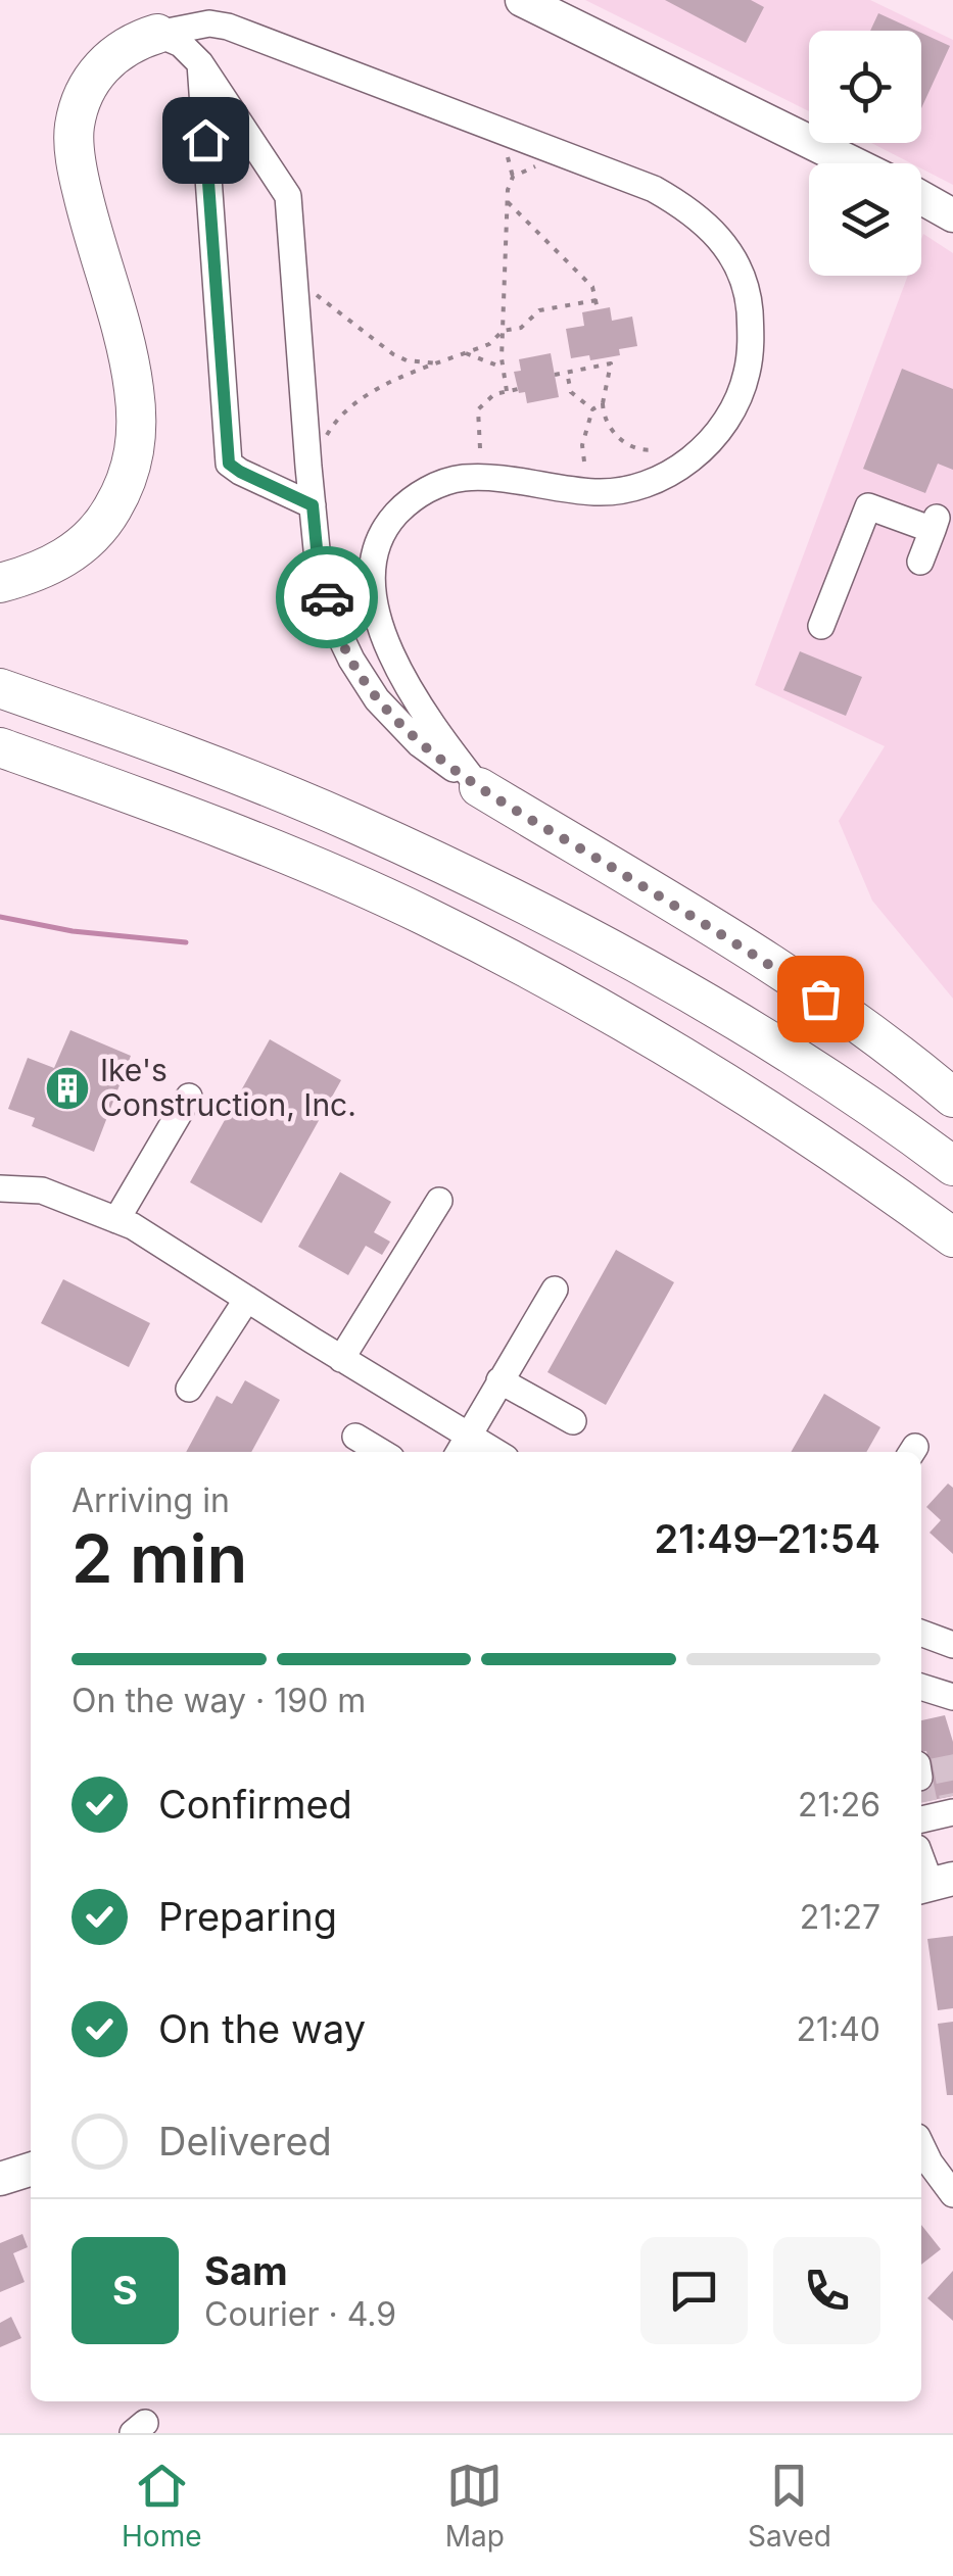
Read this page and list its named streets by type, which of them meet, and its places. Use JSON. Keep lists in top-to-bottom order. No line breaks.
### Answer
{"places":{"building":["Ike's Construction, Inc."]},"page":{"heading":["2 min","Arriving in","21:49–21:54"],"panel":["Sam","Courier · 4.9"],"bar":"On the way · 190 m","list":[["Confirmed","21:26"],["Preparing","21:27"],["On the way","21:40"],"Delivered"],"round":"S","tabs":["Home","Map","Saved"]}}
